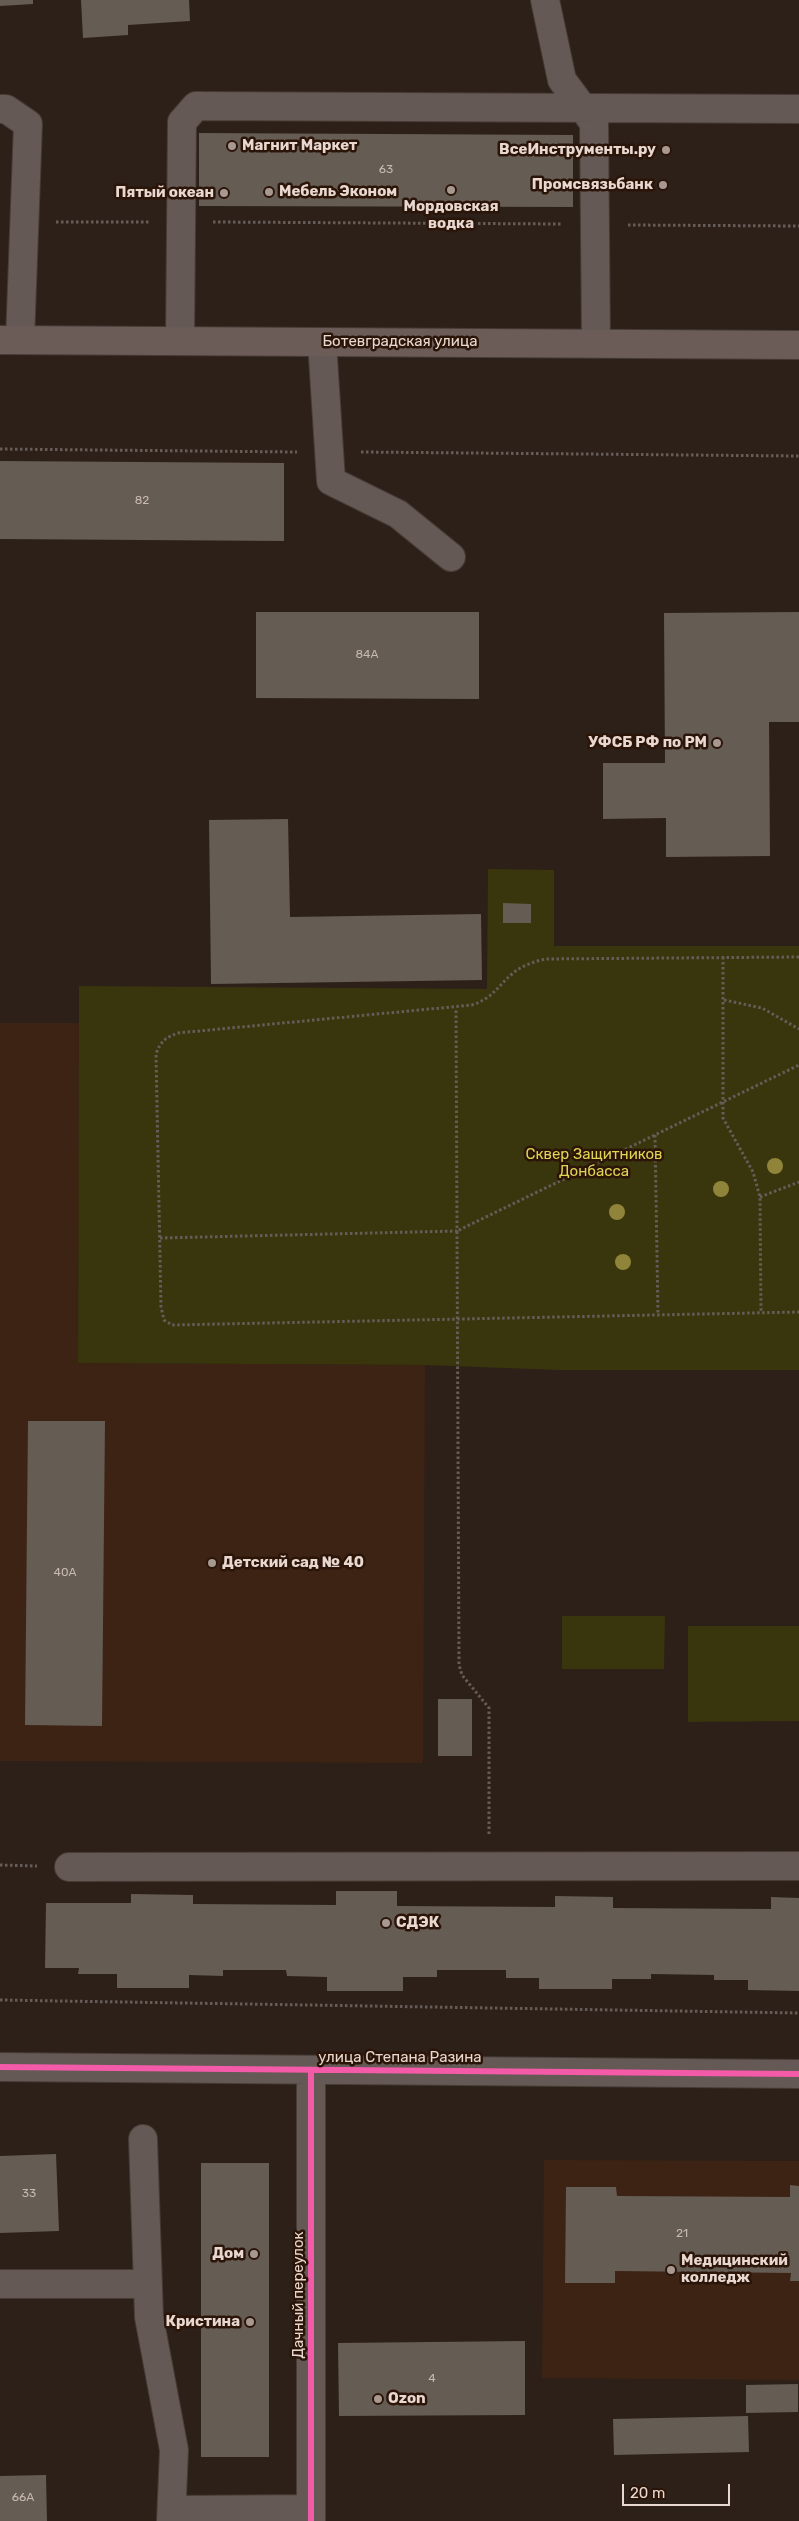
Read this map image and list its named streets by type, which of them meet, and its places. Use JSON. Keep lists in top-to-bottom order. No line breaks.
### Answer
{"streets":{"main road":["Ботевградская улица"],"street":["улица Степана Разина","Дачный переулок"]},"crossings":[["улица Степана Разина","Дачный переулок"]],"parks":["Сквер Защитников Донбасса"],"places":["Магнит Маркет","ВсеИнструменты.ру","Промсвязьбанк","Мордовская водка","Мебель Эконом","Пятый океан","УФСБ РФ по РМ","Детский сад № 40","СДЭК","Дом","Медицинский колледж","Кристина","Ozon"],"house_numbers":["63","82","84А","40А","33","21","4","66А"],"scale_bar":"20 m"}
